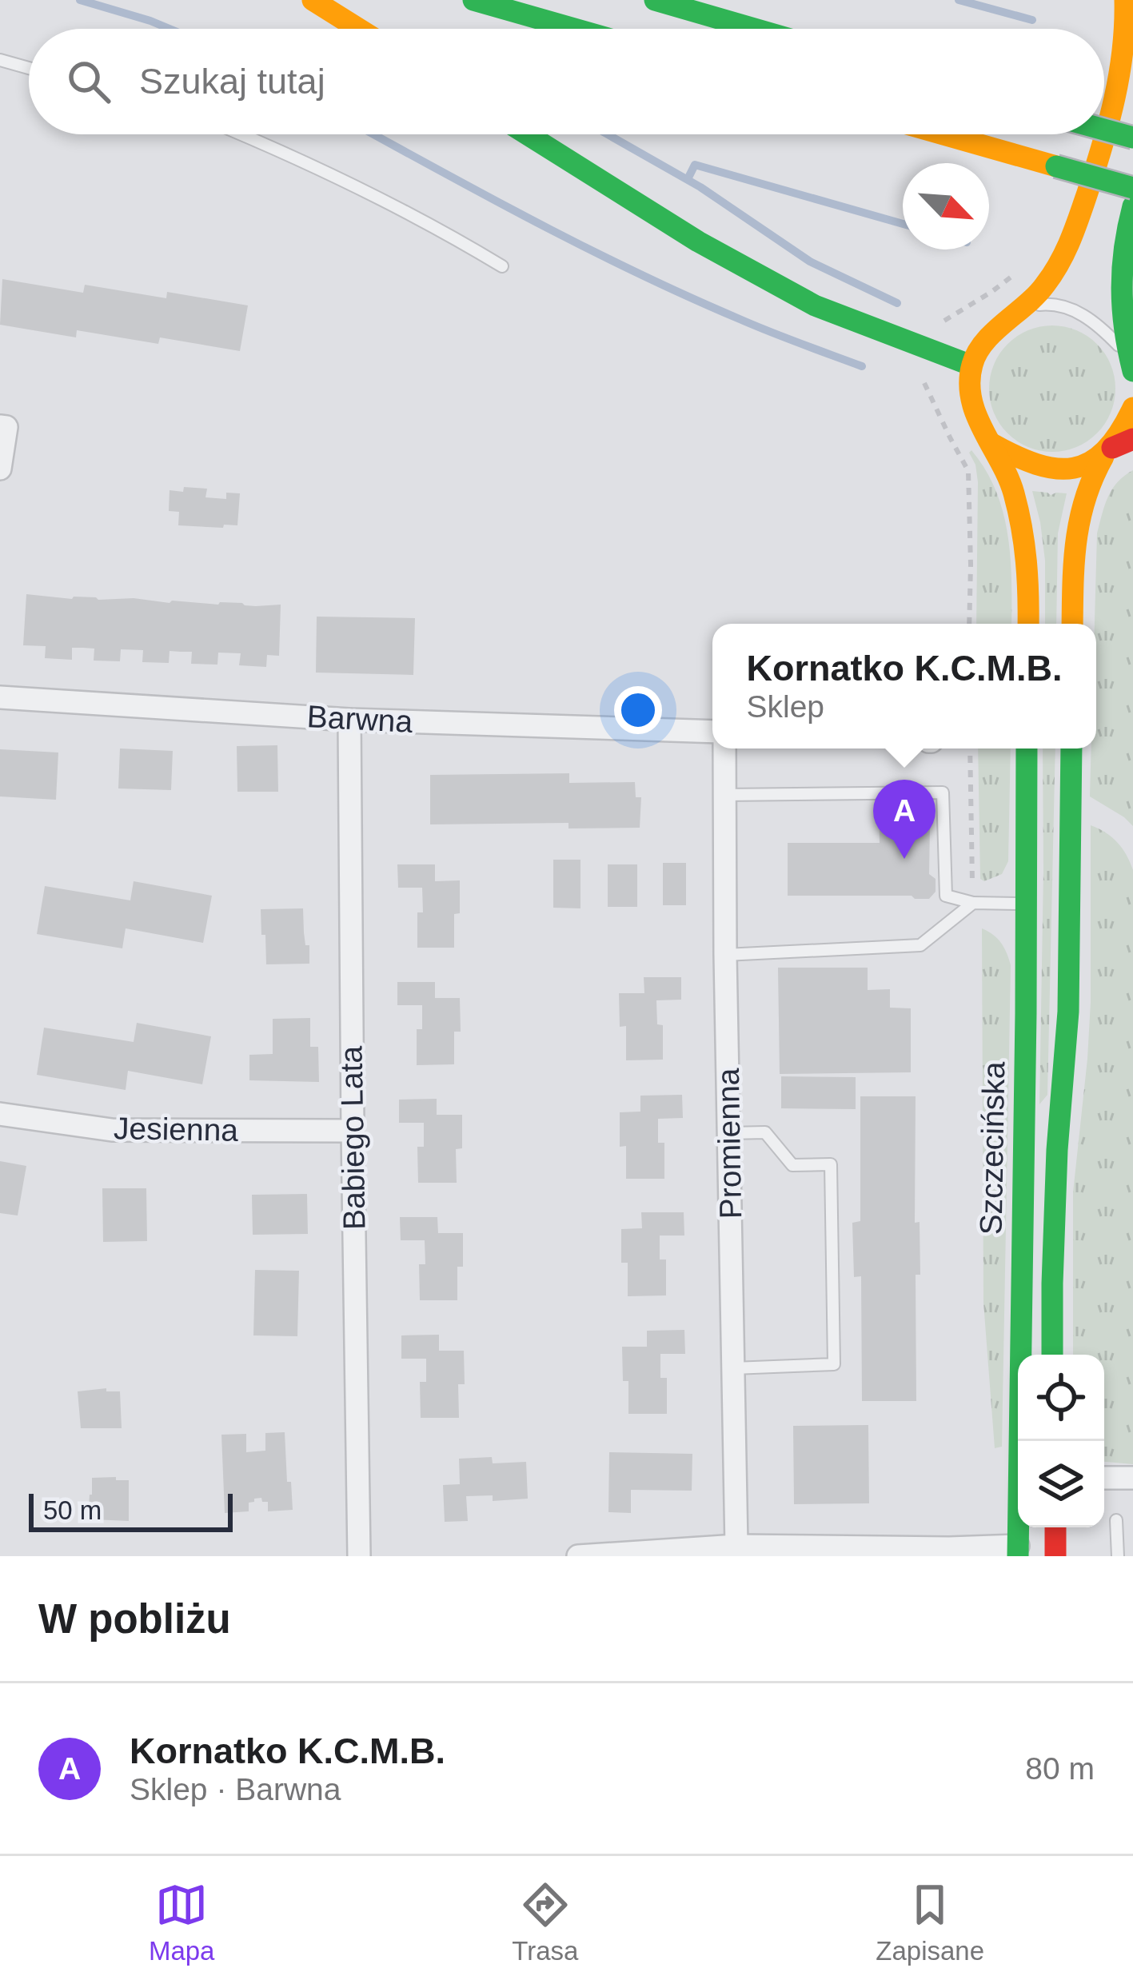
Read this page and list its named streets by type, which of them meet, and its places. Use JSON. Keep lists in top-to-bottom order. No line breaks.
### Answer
{"streets":{"main road":["Szczecińska"],"street":["Barwna","Jesienna","Babiego Lata","Promienna"]},"crossings":[["Barwna","Babiego Lata"],["Jesienna","Babiego Lata"]],"scale_bar":"50 m","north":"bottom right","page":{"search":"Szukaj tutaj","popup":["Kornatko K.C.M.B.","Sklep"],"pins":"A","scale":"50 m","heading":"W pobliżu","list":[{"mark":"A","name":"Kornatko K.C.M.B.","note":"Sklep · Barwna","value":"80 m"}],"nav":["Mapa","Trasa","Zapisane"]}}
